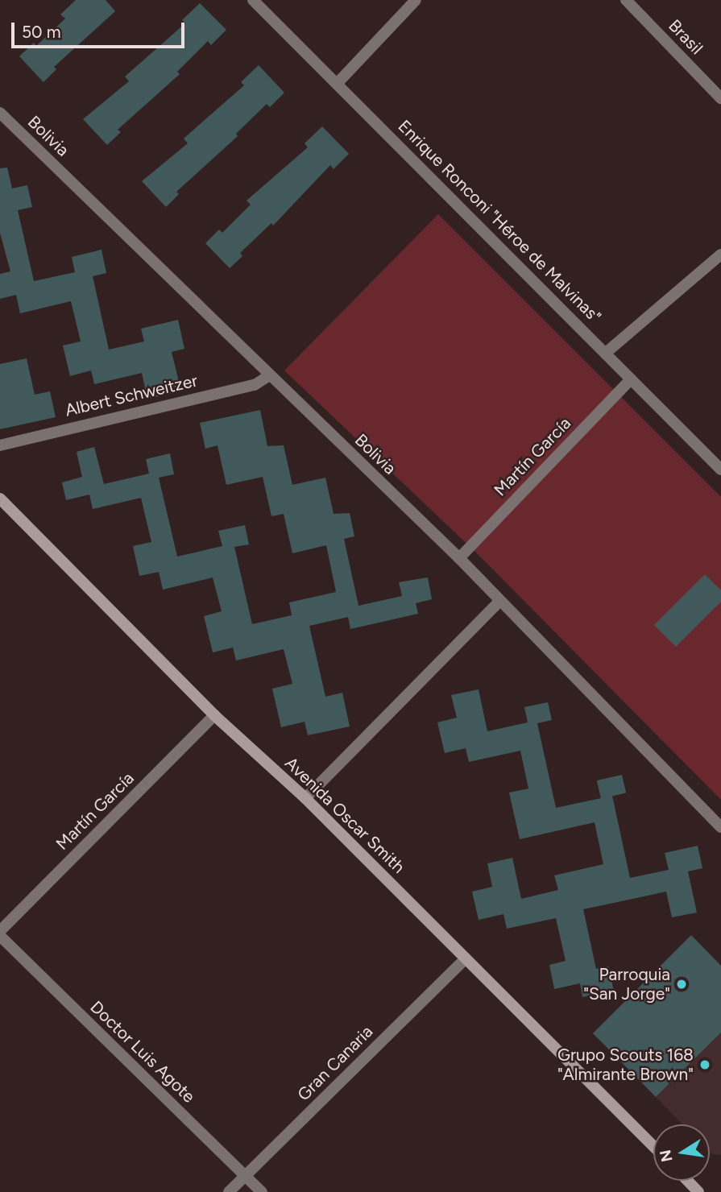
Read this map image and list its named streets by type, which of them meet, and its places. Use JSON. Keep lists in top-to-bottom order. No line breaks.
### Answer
{"streets":{"main road":["Avenida Oscar Smith"],"street":["Brasil","Bolivia","Enrique Ronconi \"Héroe de Malvinas\"","Albert Schweitzer","Martín García","Doctor Luis Agote","Gran Canaria"]},"crossings":[["Bolivia","Albert Schweitzer"],["Bolivia","Martín García"],["Enrique Ronconi \"Héroe de Malvinas\"","Martín García"],["Martín García","Avenida Oscar Smith"],["Avenida Oscar Smith","Gran Canaria"],["Doctor Luis Agote","Gran Canaria"]],"places":["Parroquia \"San Jorge\"","Grupo Scouts 168 \"Almirante Brown\""],"scale_bar":"50 m","north":"left"}
